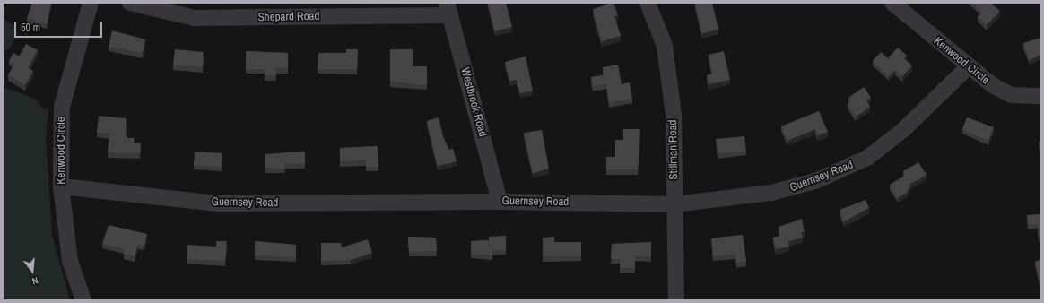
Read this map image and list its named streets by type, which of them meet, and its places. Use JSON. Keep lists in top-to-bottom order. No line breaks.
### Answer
{"streets":{"street":["Shepard Road","Kenwood Circle","Westbrook Road","Stillman Road","Guernsey Road"]},"crossings":[["Shepard Road","Westbrook Road"],["Kenwood Circle","Guernsey Road"],["Westbrook Road","Guernsey Road"],["Stillman Road","Guernsey Road"]],"scale_bar":"50 m","north":"bottom"}
